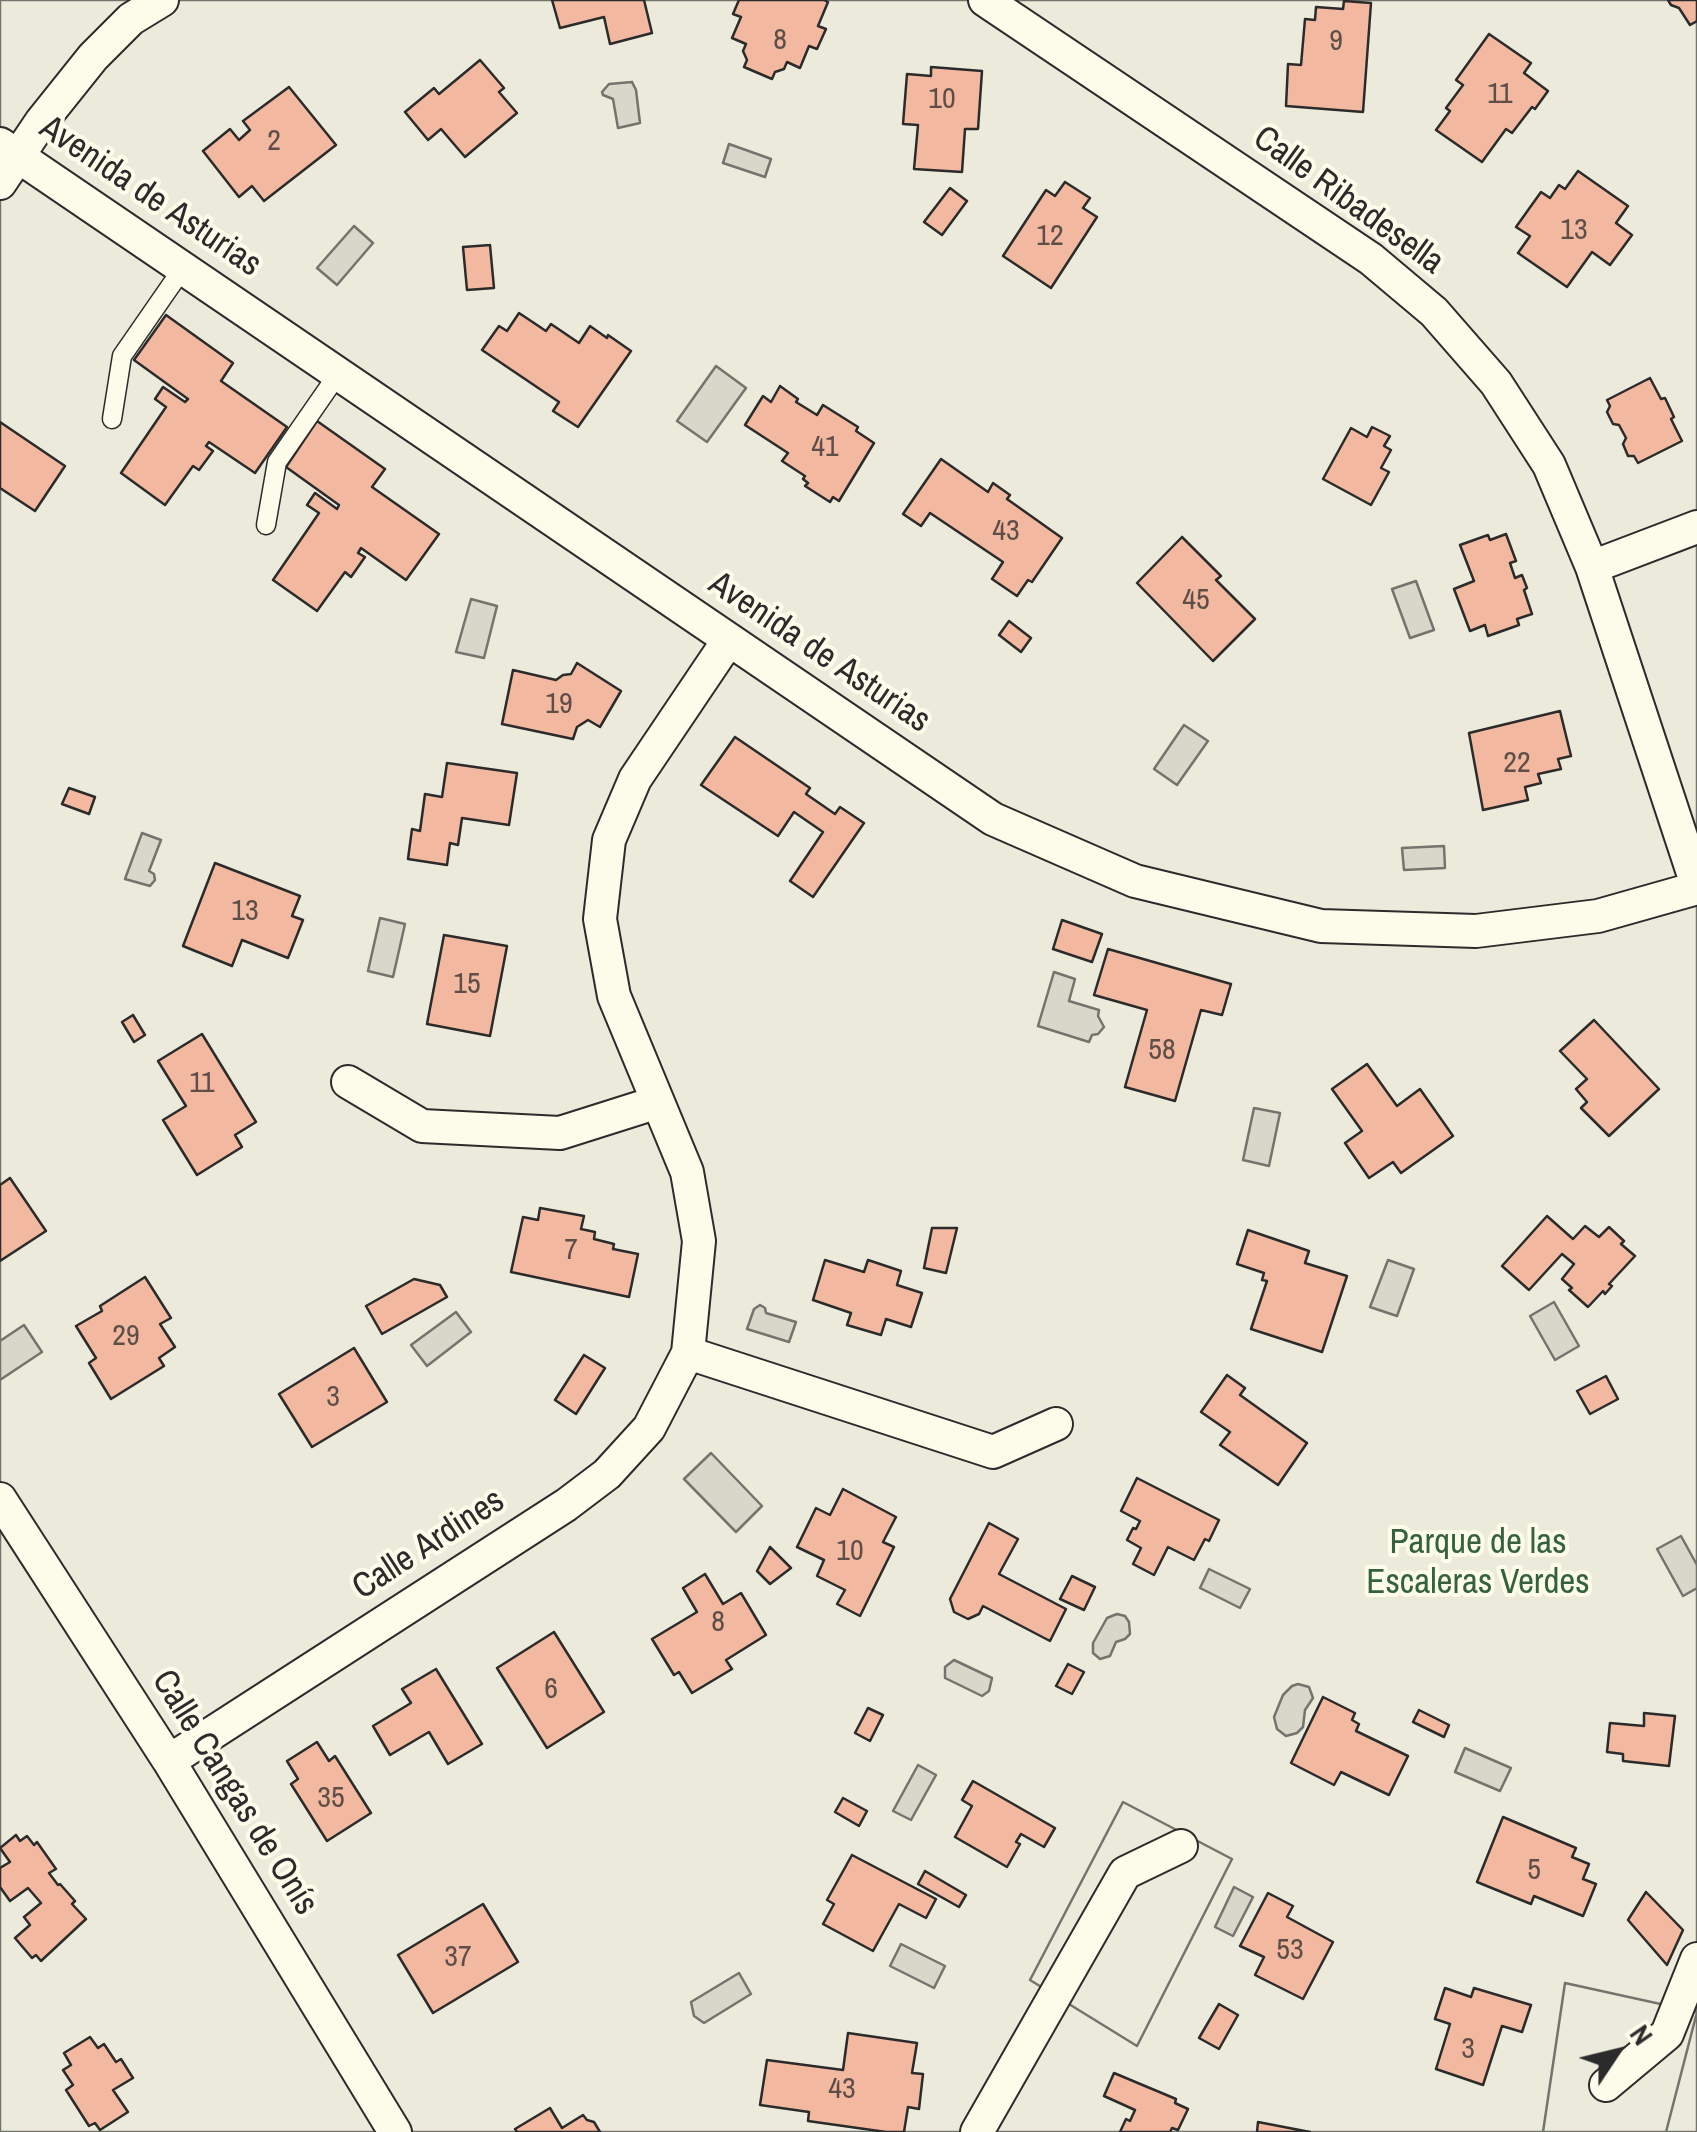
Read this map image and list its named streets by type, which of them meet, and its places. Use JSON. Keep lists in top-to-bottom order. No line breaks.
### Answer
{"streets":{"street":["Avenida de Asturias","Calle Ribadesella","Calle Ardines","Calle Cangas de Onís"]},"crossings":[["Avenida de Asturias","Calle Ribadesella"],["Avenida de Asturias","Calle Ardines"],["Calle Ardines","Calle Cangas de Onís"]],"parks":["Parque de las Escaleras Verdes"],"house_numbers":["8","9","11","10","2","13","12","41","43","45","19","22","13","15","58","11","7","29","3","10","8","6","35","5","53","37","3","43"],"north":"top right"}
